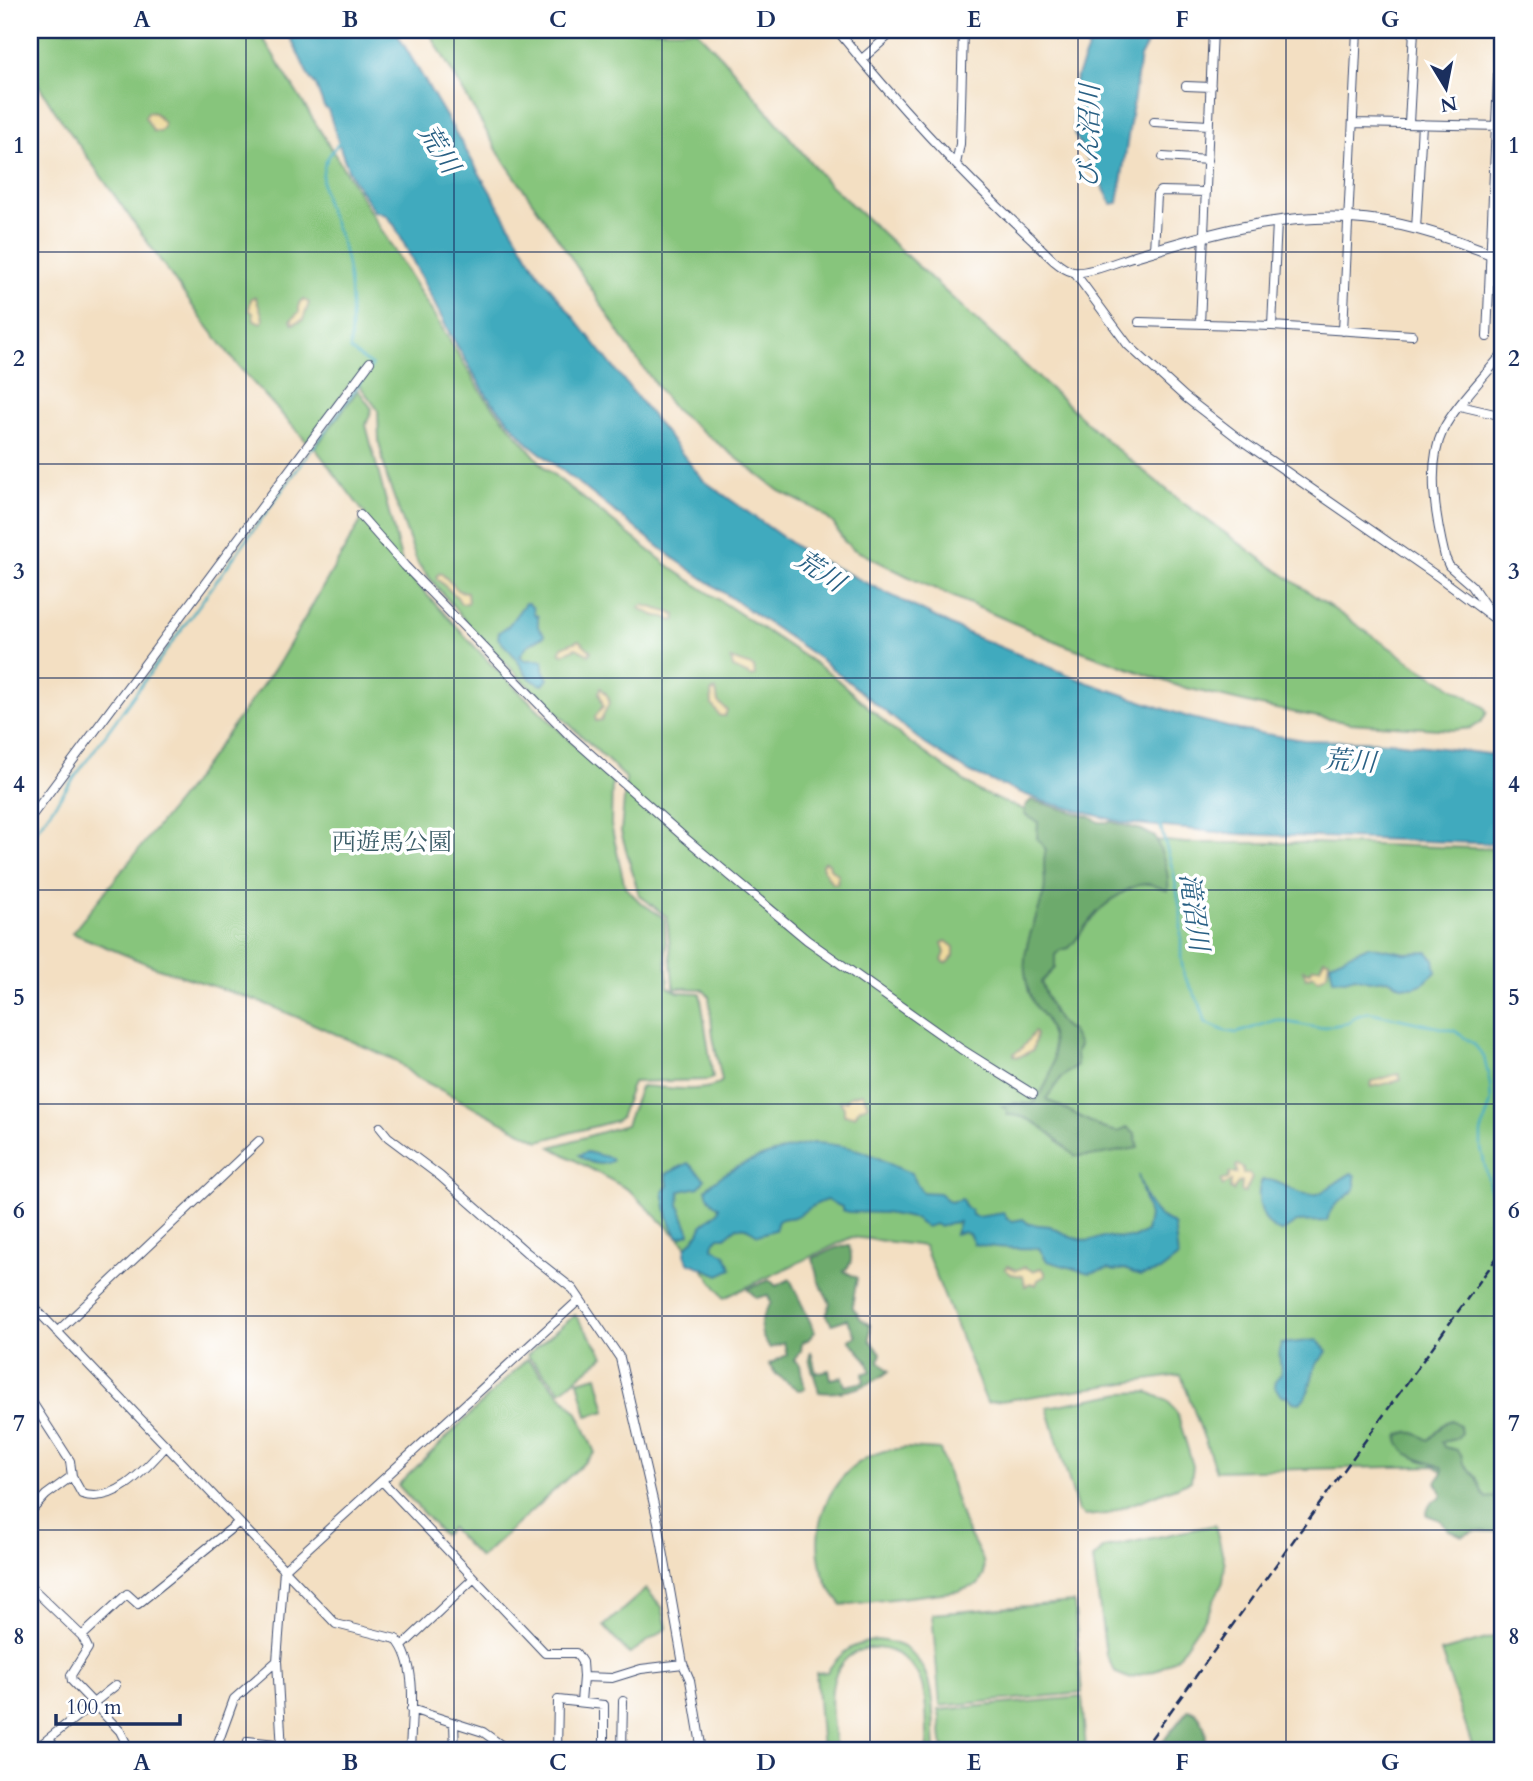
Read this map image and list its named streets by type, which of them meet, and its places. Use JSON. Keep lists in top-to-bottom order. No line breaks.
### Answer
{"water":["びん沼川","荒川","滝沼川"],"parks":["西遊馬公園"],"scale_bar":"100 m","north":"bottom","grid":{"columns":["A","B","C","D","E","F","G"],"rows":["1","2","3","4","5","6","7","8"]}}
